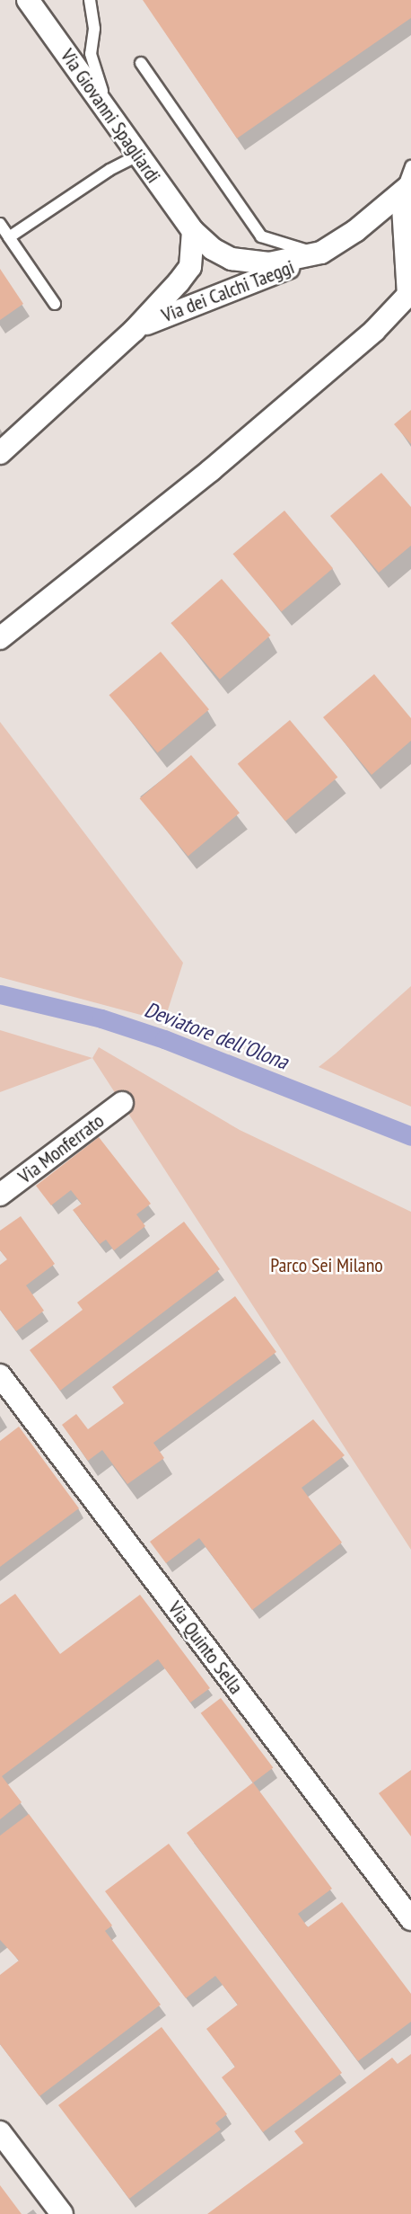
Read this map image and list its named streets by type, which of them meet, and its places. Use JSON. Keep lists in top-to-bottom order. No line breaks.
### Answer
{"streets":{"street":["Via Giovanni Spagliardi","Via dei Calchi Taeggi","Via Monferrato","Via Quinto Sella"]},"crossings":[["Via Giovanni Spagliardi","Via dei Calchi Taeggi"]],"water":["Deviatore dell'Olona"],"parks":["Parco Sei Milano"]}
